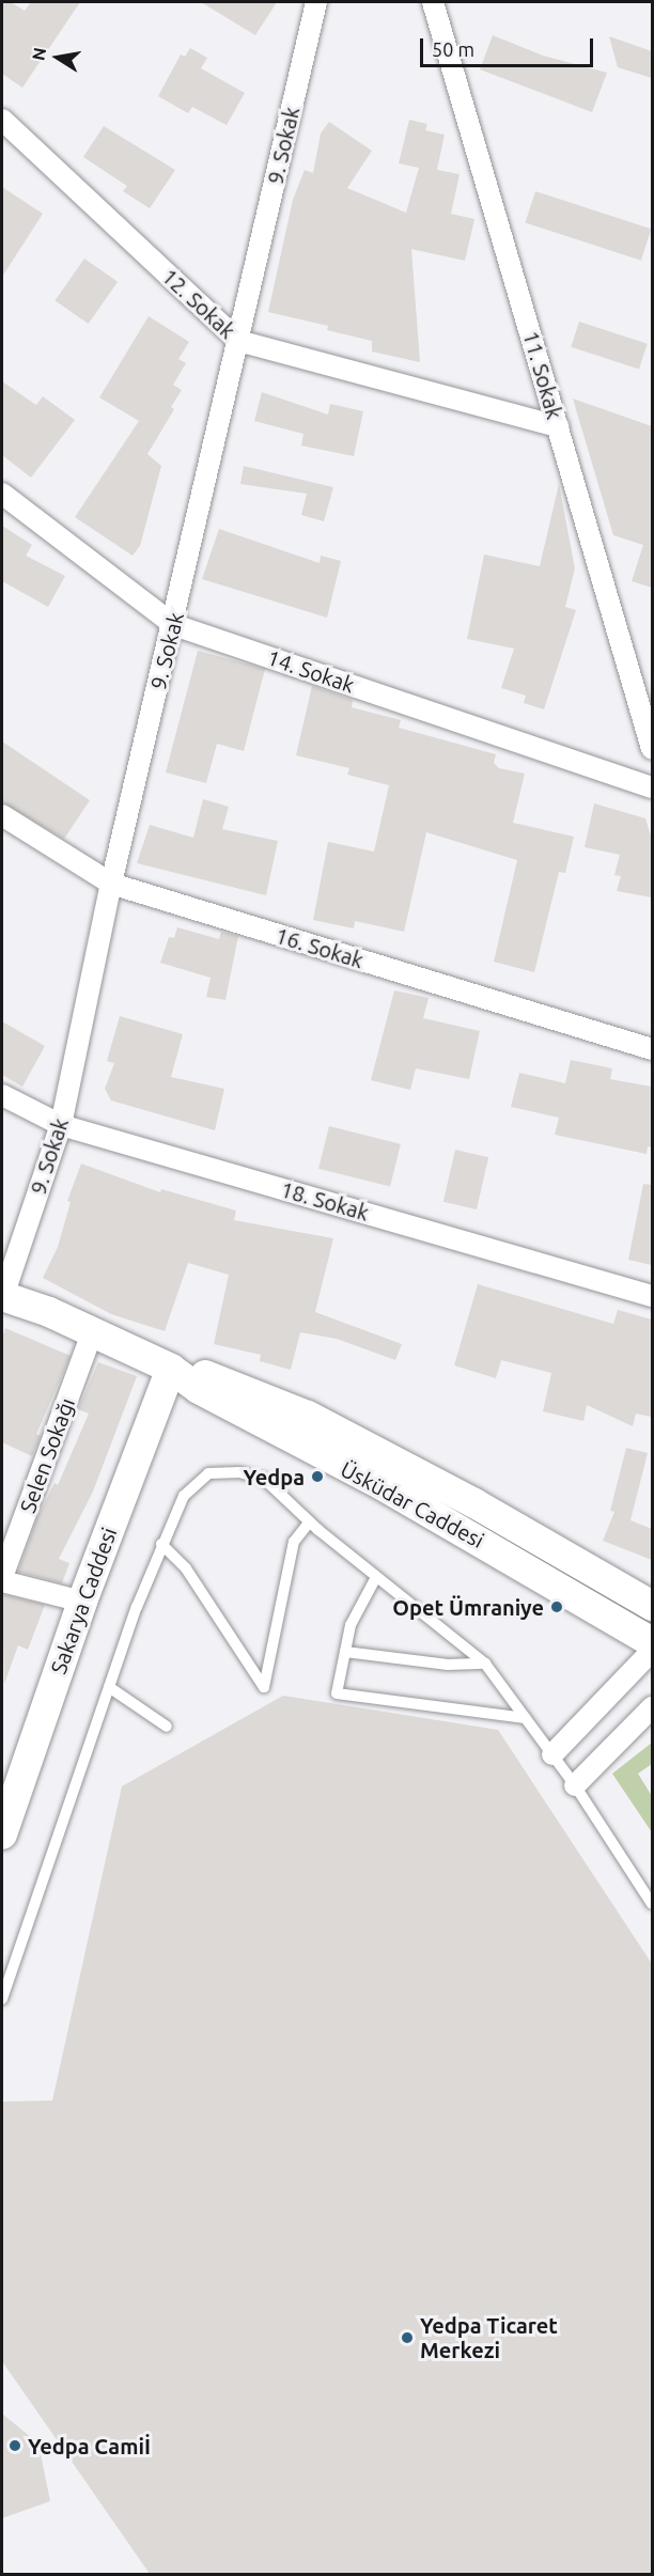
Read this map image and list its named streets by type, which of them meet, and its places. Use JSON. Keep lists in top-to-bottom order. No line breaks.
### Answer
{"streets":{"main road":["Üsküdar Caddesi","Sakarya Caddesi"],"street":["9. Sokak","12. Sokak","11. Sokak","14. Sokak","16. Sokak","18. Sokak","Selen Sokağı"]},"crossings":[["9. Sokak","12. Sokak"],["9. Sokak","14. Sokak"],["9. Sokak","16. Sokak"],["9. Sokak","18. Sokak"],["9. Sokak","Üsküdar Caddesi"],["12. Sokak","11. Sokak"],["Selen Sokağı","Üsküdar Caddesi"],["Üsküdar Caddesi","Sakarya Caddesi"]],"places":["Yedpa","Opet Ümraniye","Yedpa Ticaret Merkezi","Yedpa Camiİ"],"scale_bar":"50 m","north":"left"}
